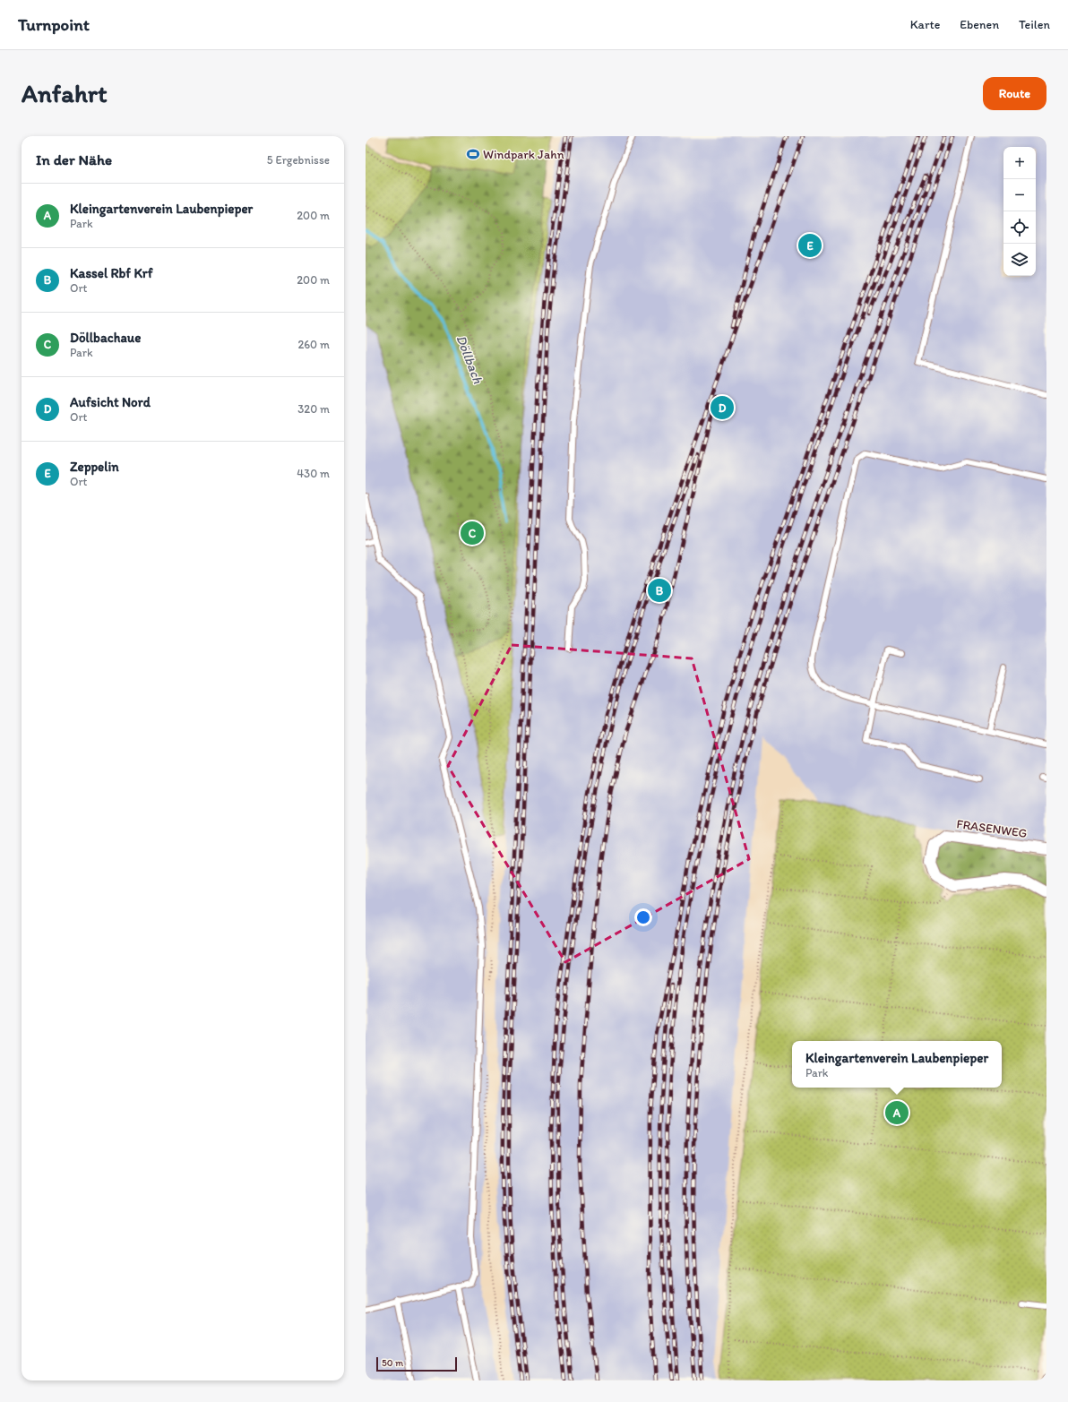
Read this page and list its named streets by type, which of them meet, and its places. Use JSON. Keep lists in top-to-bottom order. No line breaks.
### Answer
{"streets":{"street":["FRASENWEG"]},"water":["Döllbach"],"places":{"sports":["Windpark Jahn"]},"scale_bar":"50 m","page":{"header":"Turnpoint","nav":["Karte","Ebenen","Teilen"],"buttons":"Route","title":"Anfahrt","heading":["In der Nähe","5 Ergebnisse"],"map_buttons":["+","−"],"list":[{"mark":"A","name":"Kleingartenverein Laubenpieper","note":"Park","value":"200 m"},{"mark":"B","name":"Kassel Rbf Krf","note":"Ort","value":"200 m"},{"mark":"C","name":"Döllbachaue","note":"Park","value":"260 m"},{"mark":"D","name":"Aufsicht Nord","note":"Ort","value":"320 m"},{"mark":"E","name":"Zeppelin","note":"Ort","value":"430 m"}],"pins":["E","D","C","B","A"],"popup":["Kleingartenverein Laubenpieper","Park"],"scale":"50 m"}}
